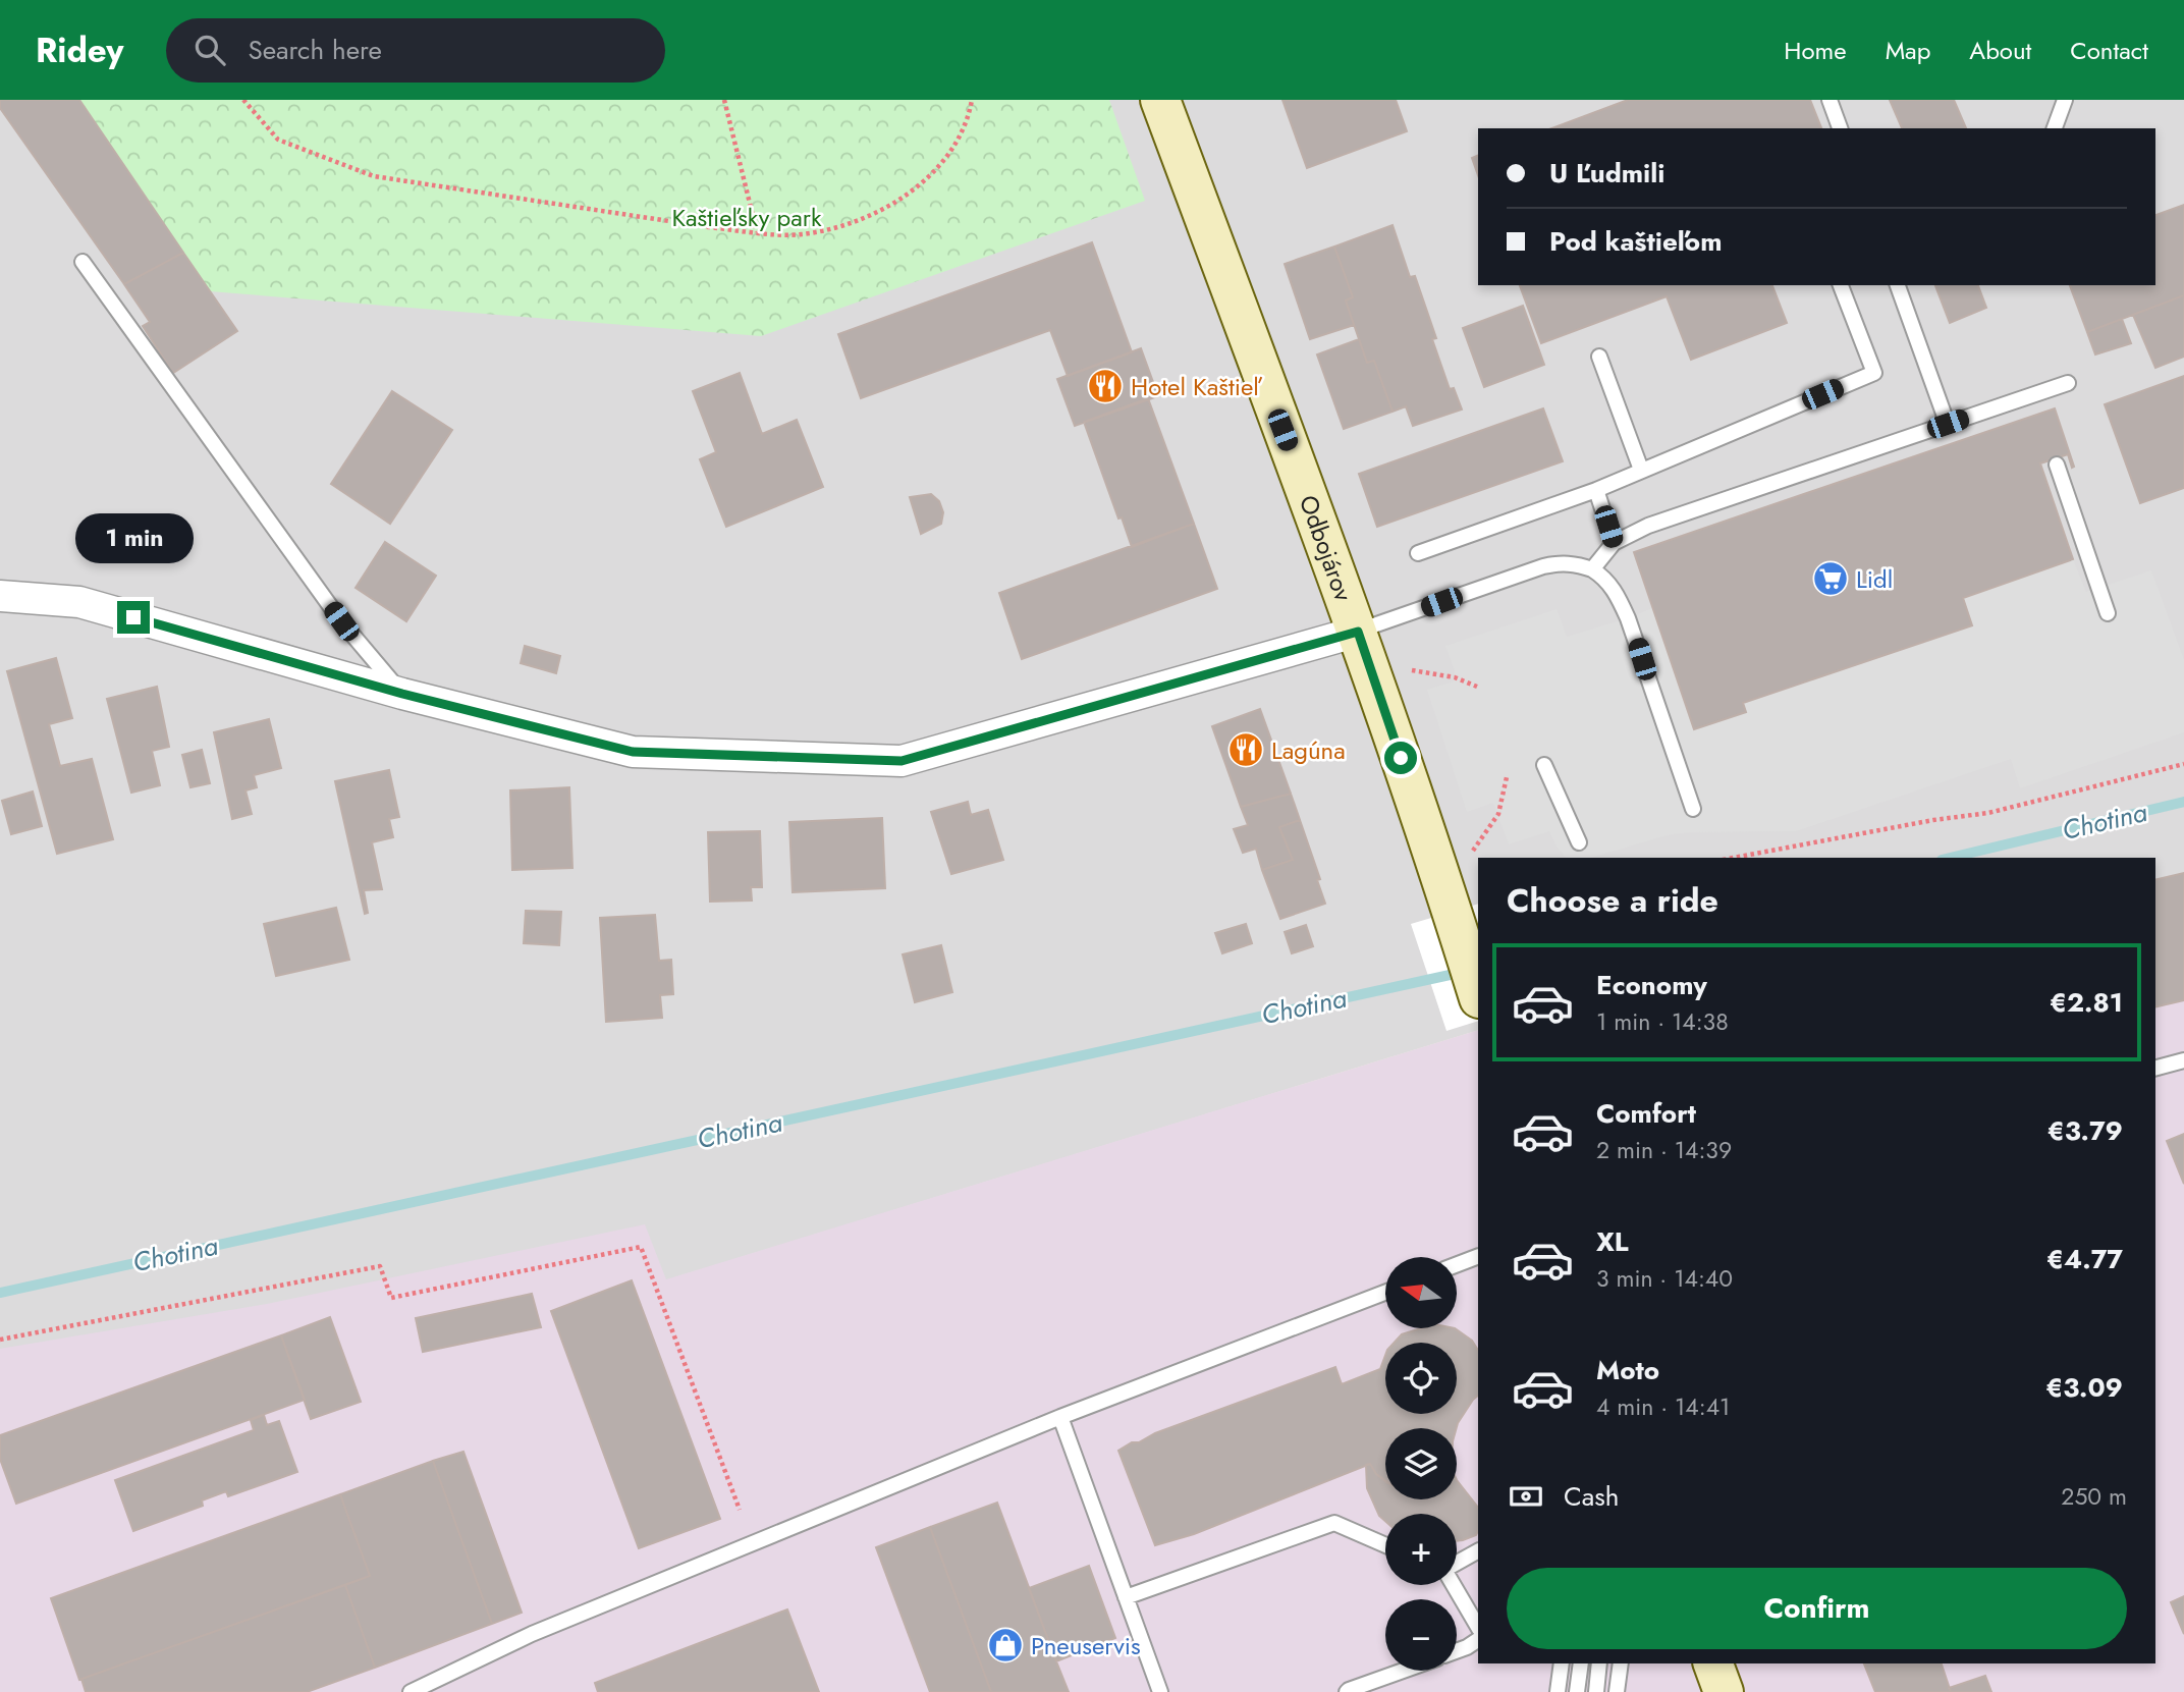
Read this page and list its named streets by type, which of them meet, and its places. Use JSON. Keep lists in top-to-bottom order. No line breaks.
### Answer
{"streets":{"main road":["Odbojárov"]},"water":["Chotina"],"parks":["Kaštieľsky park"],"places":{"restaurant":["Hotel Kaštieľ","Lagúna"],"supermarket":["Lidl"],"shop":["Pneuservis"]},"north":"left","page":{"header":"Ridey","search":"Search here","nav":["Home","Map","About","Contact"],"banner":["U Ľudmili","Pod kaštieľom"],"bubble":"1 min","heading":"Choose a ride","list":[{"name":"Economy","note":"1 min · 14:38","value":"€2.81"},{"name":"Comfort","note":"2 min · 14:39","value":"€3.79"},{"name":"XL","note":"3 min · 14:40","value":"€4.77"},{"name":"Moto","note":"4 min · 14:41","value":"€3.09"}],"map_buttons":["+","−"],"pay":["Cash","250 m"],"buttons":"Confirm"}}
